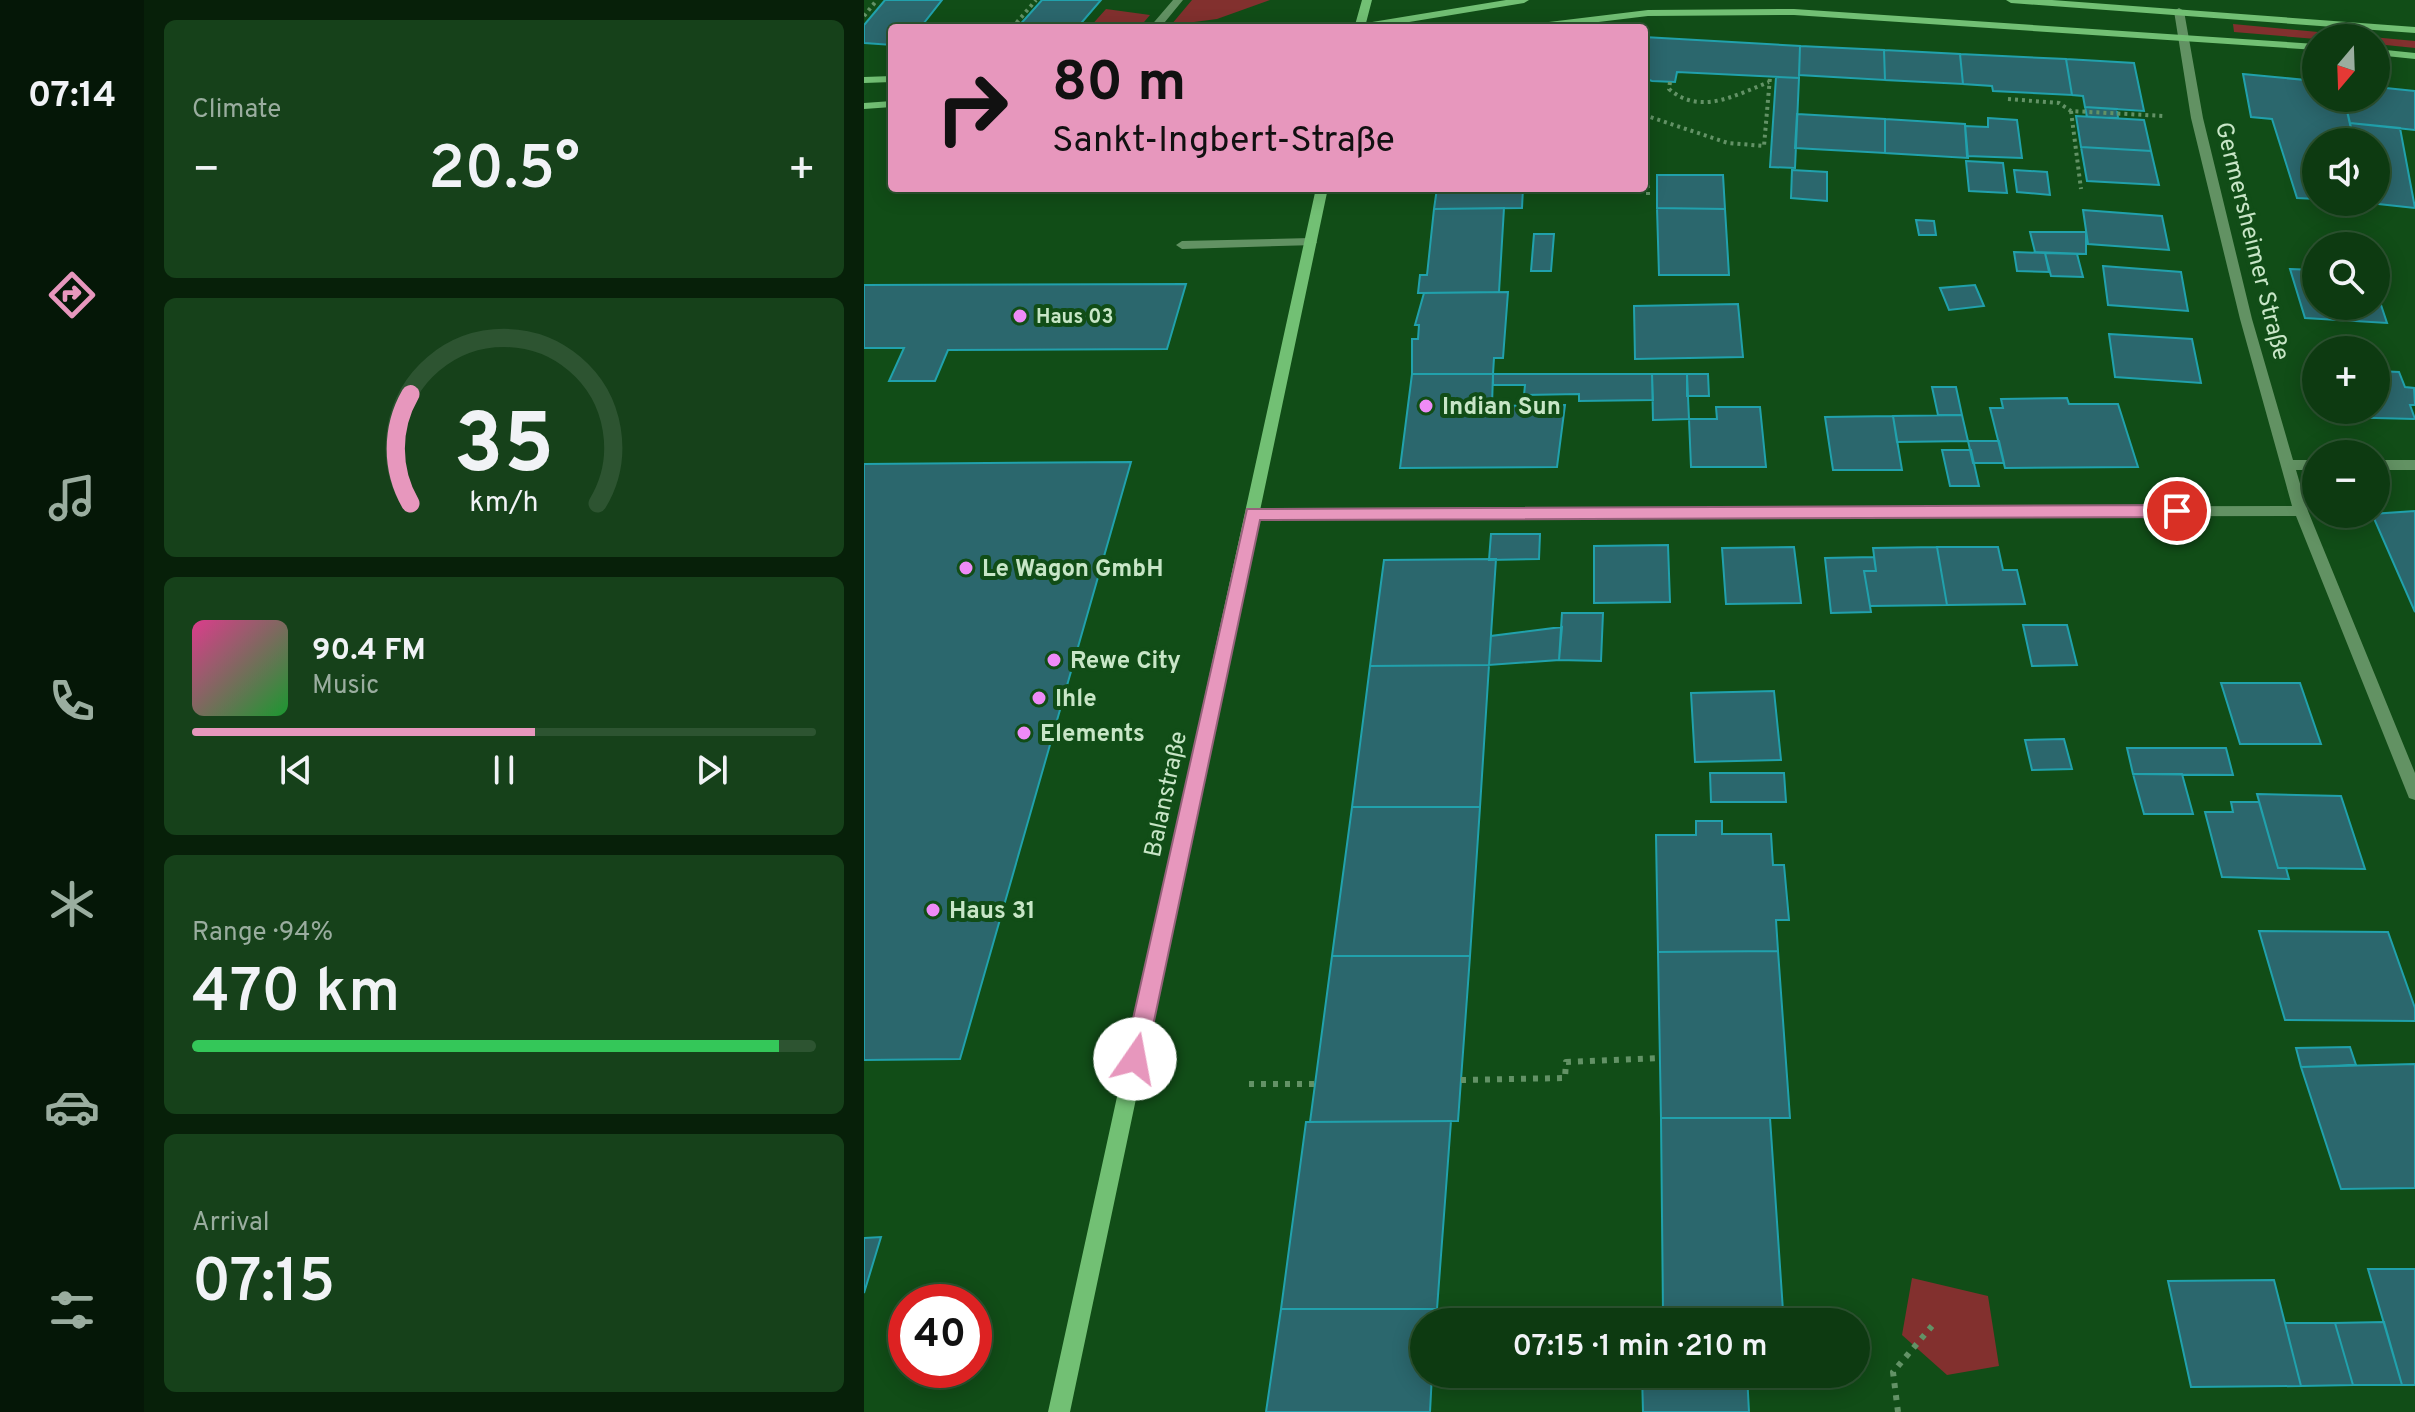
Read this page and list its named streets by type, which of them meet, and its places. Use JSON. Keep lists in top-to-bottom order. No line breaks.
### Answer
{"streets":{"main road":["Balanstraße"],"street":["Germersheimer Straße"]},"places":["Haus 03","Indian Sun","Le Wagon GmbH","Rewe City","Ihle","Elements","Haus 31"],"north":"bottom","page":{"tabs":"07:14","tile":["Climate",["Range · 94%","470 km"],["Arrival","07:15"]],"map_buttons":["+","−"],"turn":["80 m","Sankt-Ingbert-Straße"],"heat":["−","20.5°","+"],"song":["90.4 FM","Music"],"limit":"40","trip":"07:15 · 1 min · 210 m","gauge":["35","km/h"]}}
